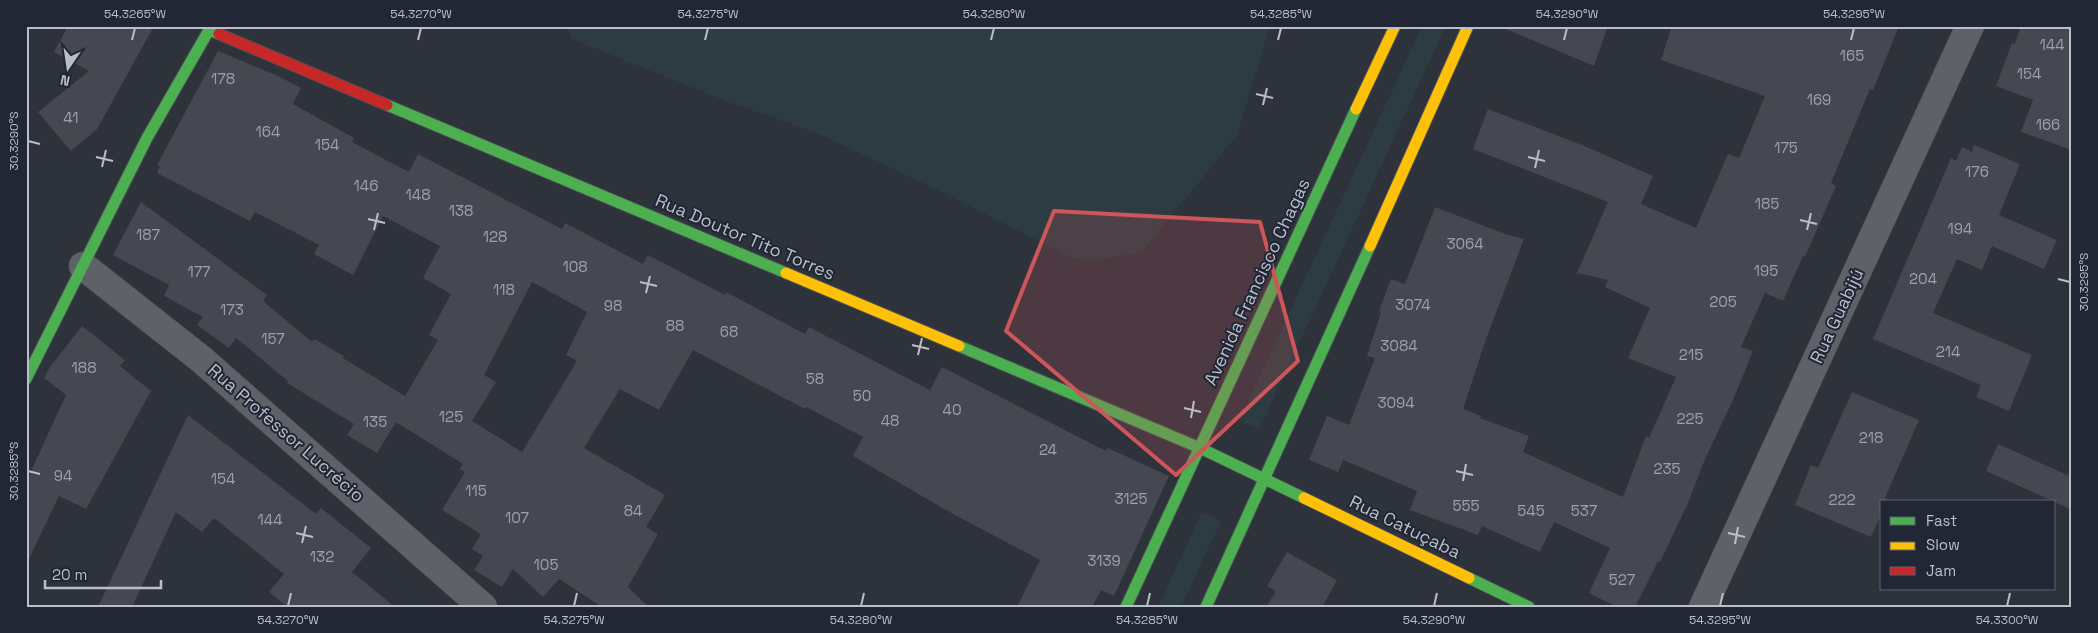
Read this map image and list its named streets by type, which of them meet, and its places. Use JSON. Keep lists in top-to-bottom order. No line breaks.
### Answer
{"streets":{"street":["Rua Doutor Tito Torres","Avenida Francisco Chagas","Rua Guabijú","Rua Professor Lucrécio","Rua Catuçaba"]},"crossings":[["Rua Doutor Tito Torres","Avenida Francisco Chagas"],["Rua Doutor Tito Torres","Rua Professor Lucrécio"],["Rua Doutor Tito Torres","Rua Catuçaba"]],"house_numbers":["144","165","154","178","169","41","166","164","154","175","176","146","148","185","138","194","187","128","3064","108","195","177","204","118","205","3074","98","173","88","68","157","3084","214","215","188","58","50","3094","40","125","225","48","135","218","24","235","94","154","115","3125","222","555","84","545","537","107","144","132","3139","105","527"],"legend":["Fast","Slow","Jam"],"scale_bar":"20 m","north":"bottom","coordinates":["54.3265°W","54.3270°W","54.3275°W","54.3280°W","54.3285°W","54.3290°W","54.3295°W","30.3290°S","30.3295°S","30.3285°S","54.3300°W"]}
